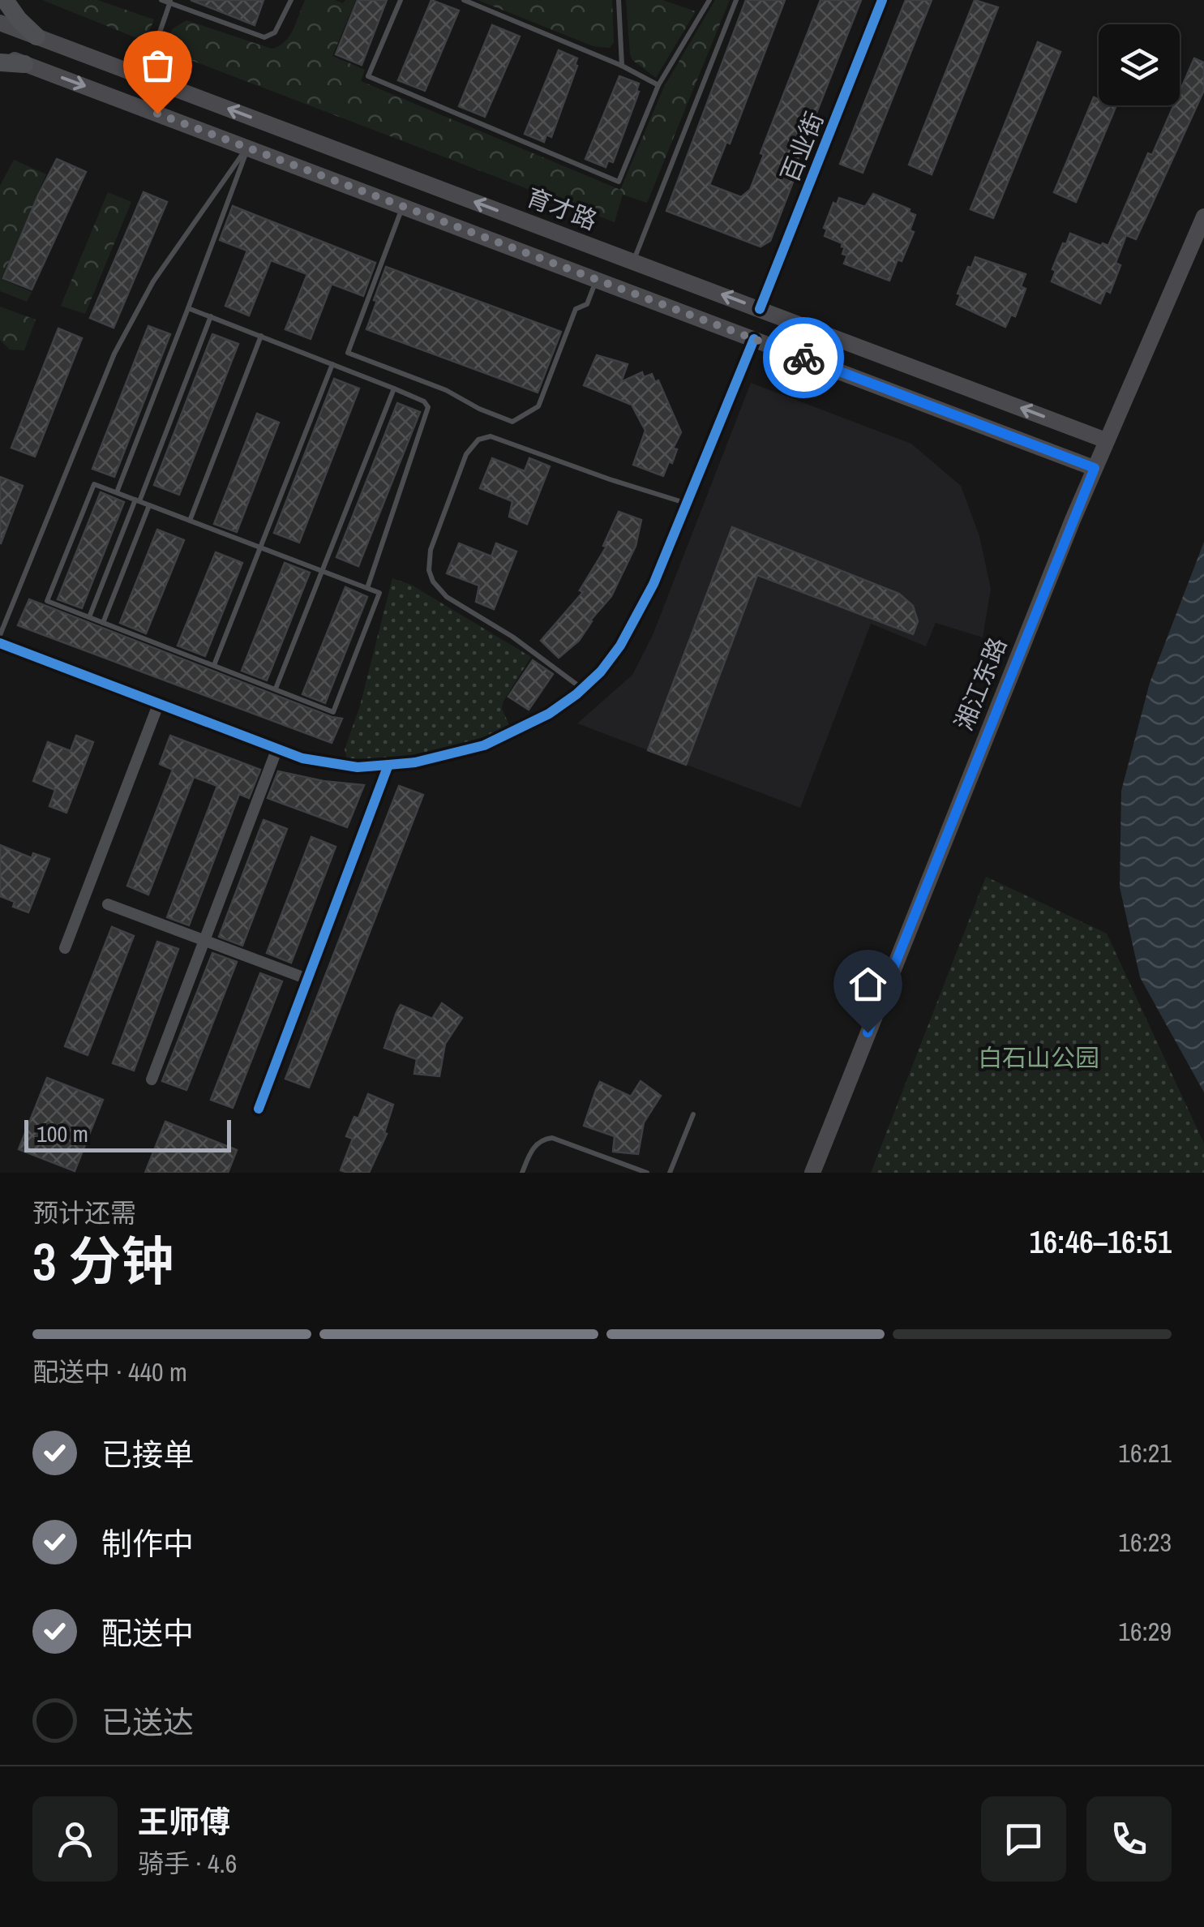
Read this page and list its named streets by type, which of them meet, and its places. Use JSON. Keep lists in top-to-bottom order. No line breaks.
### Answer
{"streets":{"main road":["育才路","湘江东路"],"street":["百业街"]},"crossings":[["百业街","育才路"],["育才路","湘江东路"]],"parks":["白石山公园"],"scale_bar":"100 m","page":{"scale":"100 m","heading":["3 分钟","预计还需","16:46–16:51"],"panel":["王师傅","骑手 · 4.6"],"bar":"配送中 · 440 m","list":[["已接单","16:21"],["制作中","16:23"],["配送中","16:29"],"已送达"]}}
